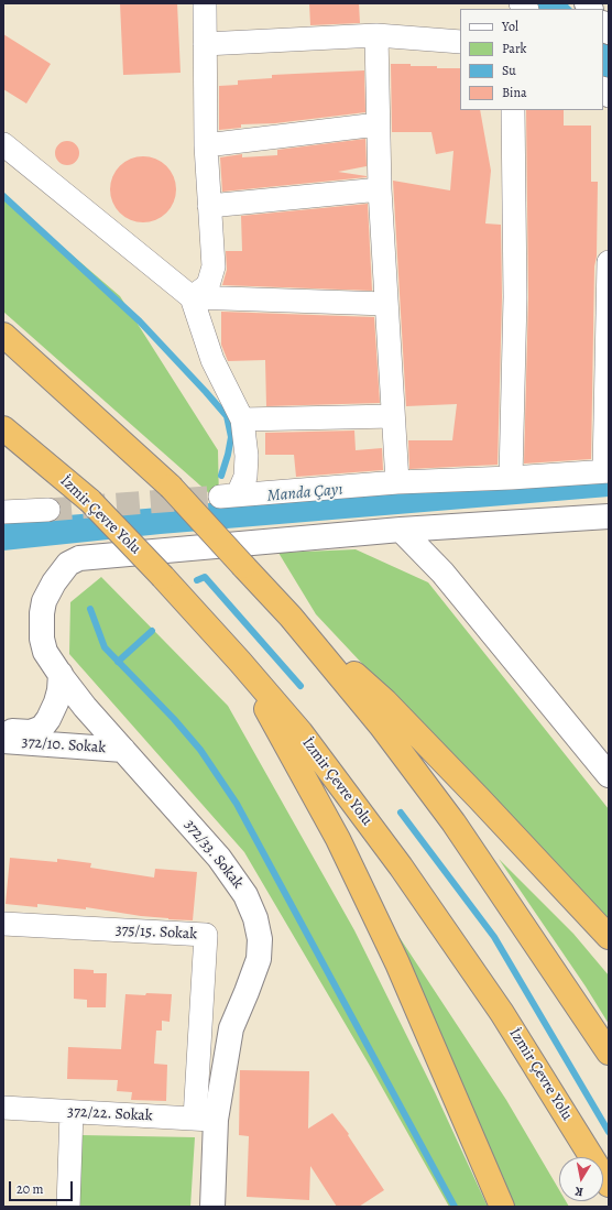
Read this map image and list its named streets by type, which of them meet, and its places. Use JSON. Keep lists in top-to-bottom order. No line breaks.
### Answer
{"streets":{"highway":["İzmir Çevre Yolu"],"street":["372/10. Sokak","372/33. Sokak","375/15. Sokak","372/22. Sokak"]},"crossings":[["372/10. Sokak","372/33. Sokak"],["372/33. Sokak","375/15. Sokak"],["372/33. Sokak","372/22. Sokak"],["375/15. Sokak","372/22. Sokak"]],"water":["Manda Çayı"],"legend":["Yol","Park","Su","Bina"],"scale_bar":"20 m","north":"bottom"}
